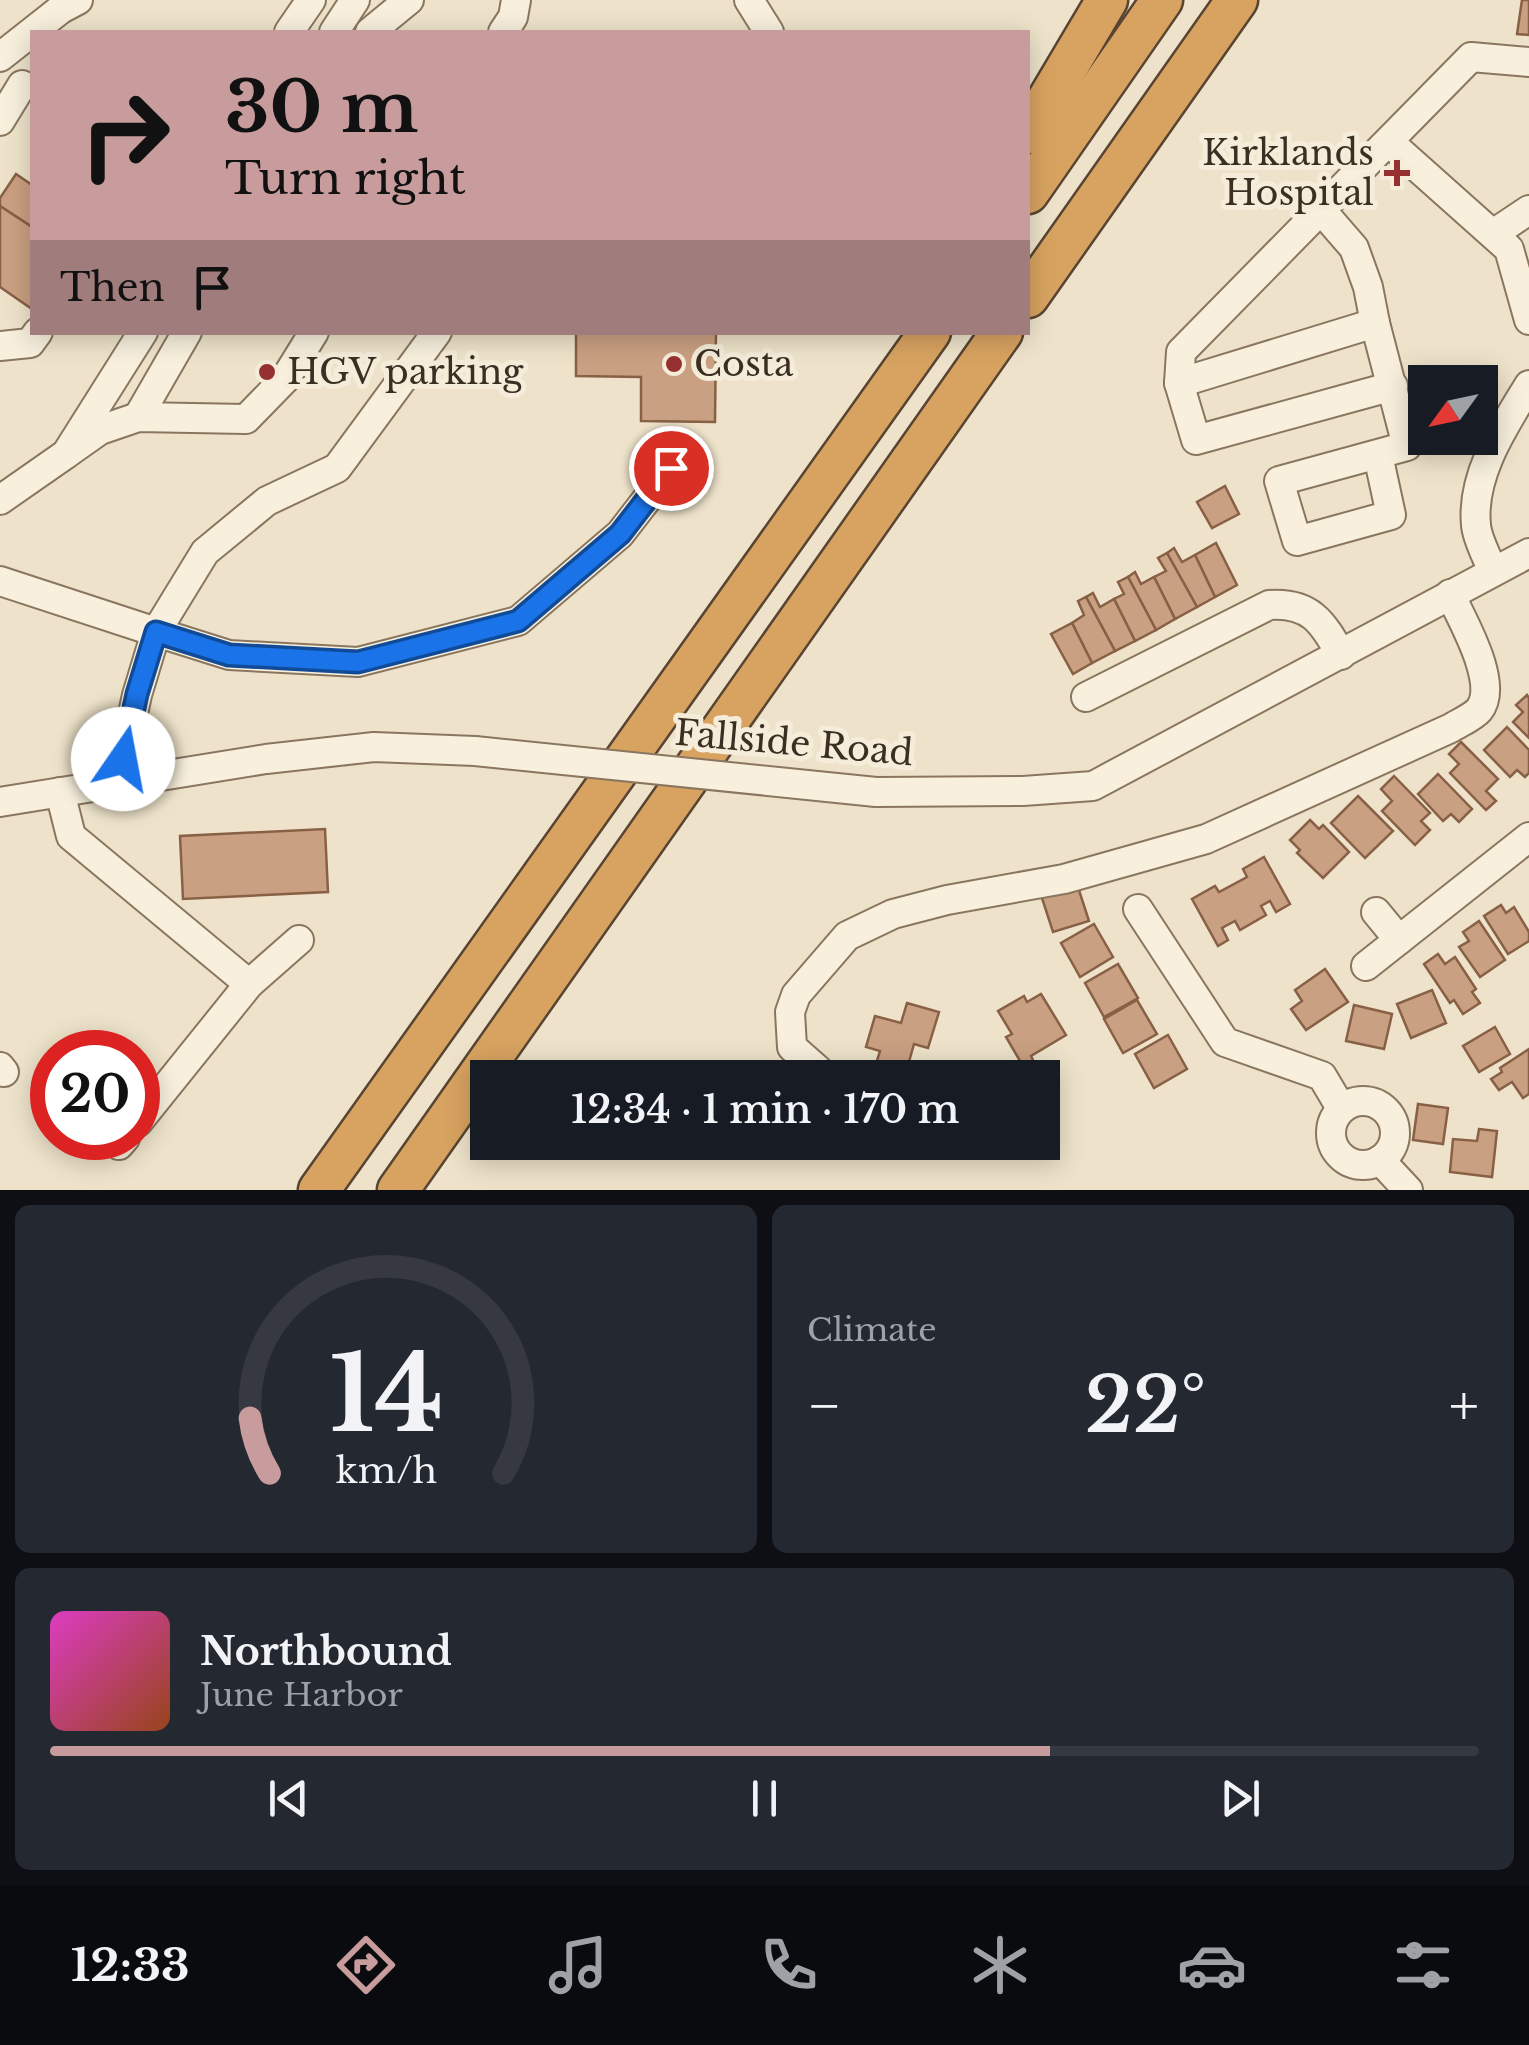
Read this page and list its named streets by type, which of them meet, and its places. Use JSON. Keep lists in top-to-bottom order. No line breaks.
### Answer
{"streets":{"street":["Fallside Road"]},"places":{"health":["Kirklands Hospital"],"other":["Costa","HGV parking"]},"north":"bottom left","page":{"turn":["30 m","Turn right"],"then":"Then","limit":"20","trip":"12:34 · 1 min · 170 m","tile":"Climate","heat":["−","22°","+"],"song":["Northbound","June Harbor"],"tabs":"12:33","gauge":["14","km/h"]}}
